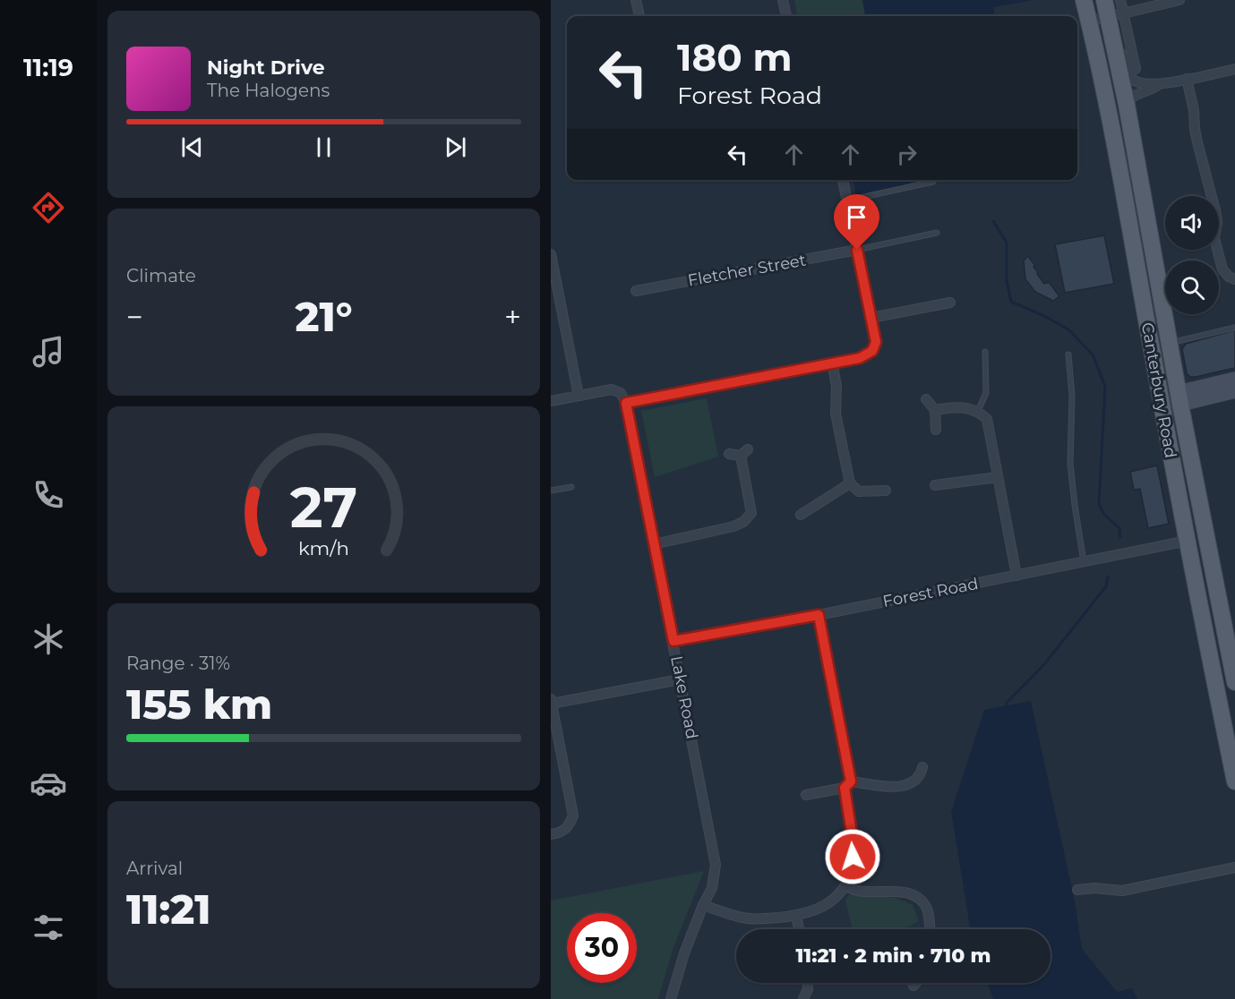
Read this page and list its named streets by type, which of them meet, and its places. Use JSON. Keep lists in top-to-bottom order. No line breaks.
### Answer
{"streets":{"main road":["Canterbury Road"],"street":["Fletcher Street","Forest Road","Lake Road"]},"crossings":[["Canterbury Road","Forest Road"],["Forest Road","Lake Road"]],"page":{"tabs":"11:19","turn":["180 m","Forest Road"],"song":["Night Drive","The Halogens"],"tile":["Climate",["Range · 31%","155 km"],["Arrival","11:21"]],"heat":["−","21°","+"],"limit":"30","trip":"11:21 · 2 min · 710 m","gauge":["27","km/h"]}}
